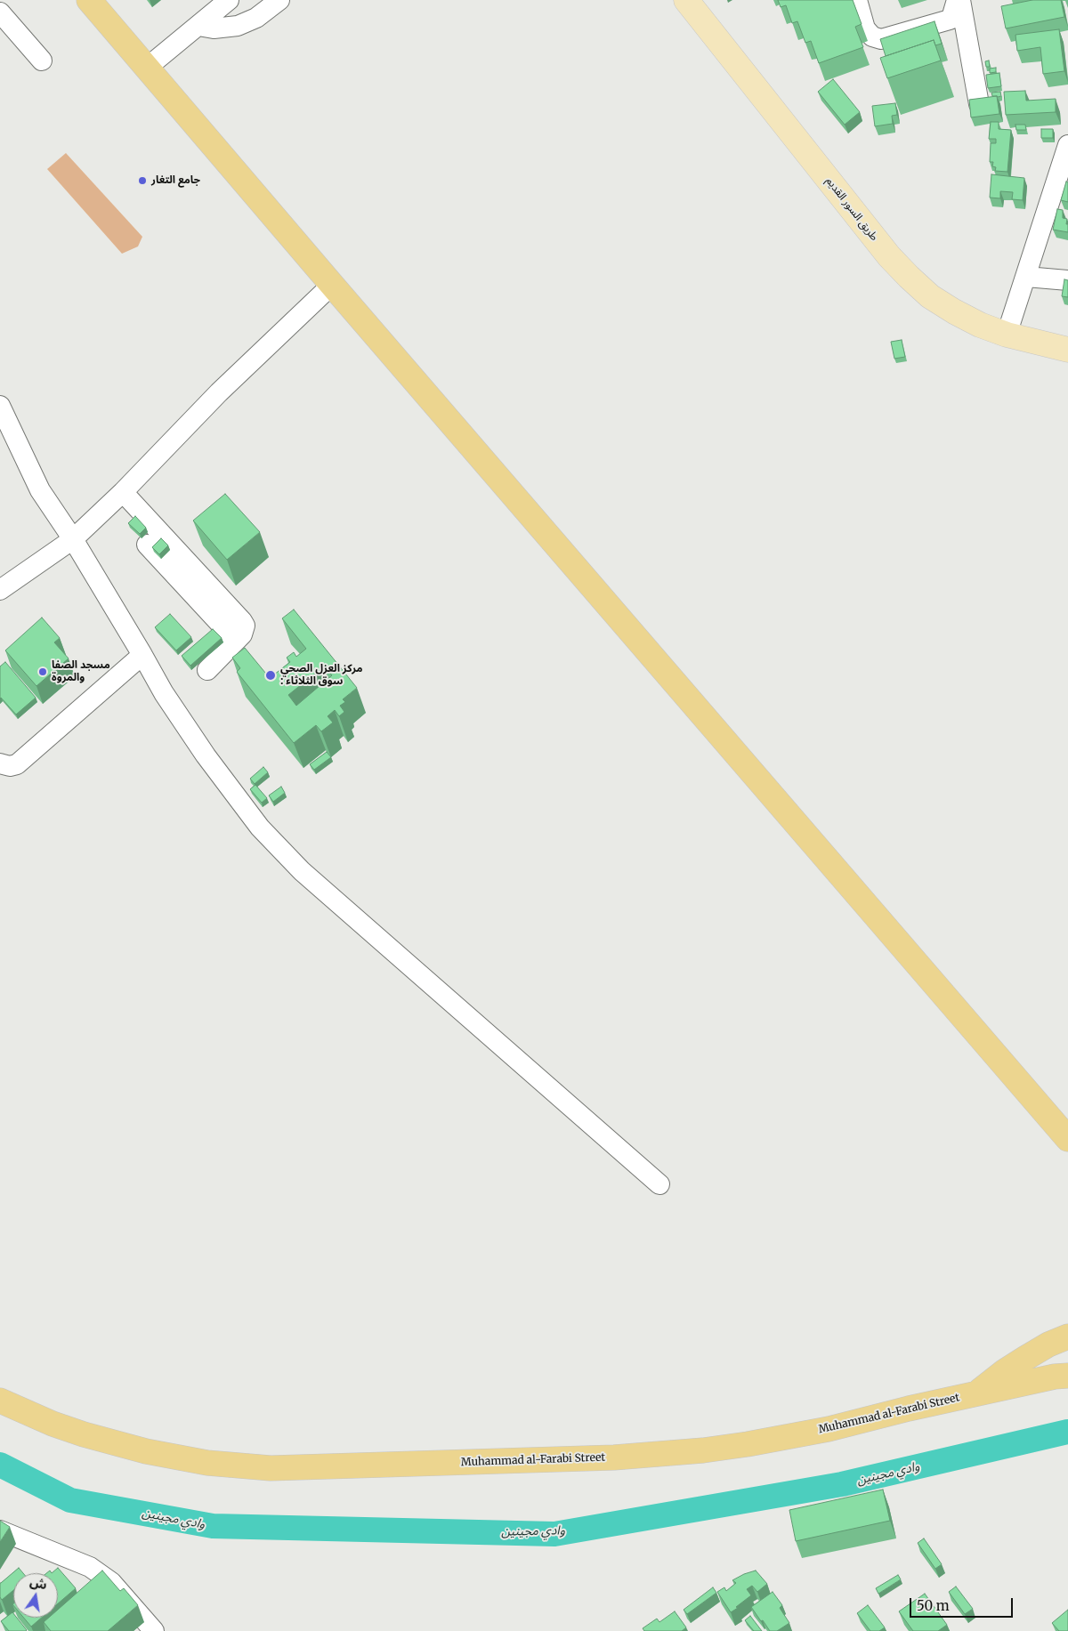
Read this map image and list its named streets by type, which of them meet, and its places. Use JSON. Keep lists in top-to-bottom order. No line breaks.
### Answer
{"streets":{"highway":["Muhammad al-Farabi Street"],"main road":["طريق السور القديم"]},"water":["وادي مجينين"],"places":["جامع التغار","مسجد الصفا والمروة","مركز العزل الصحي : سوق الثلاثاء"],"scale_bar":"50 m","north":"top"}
